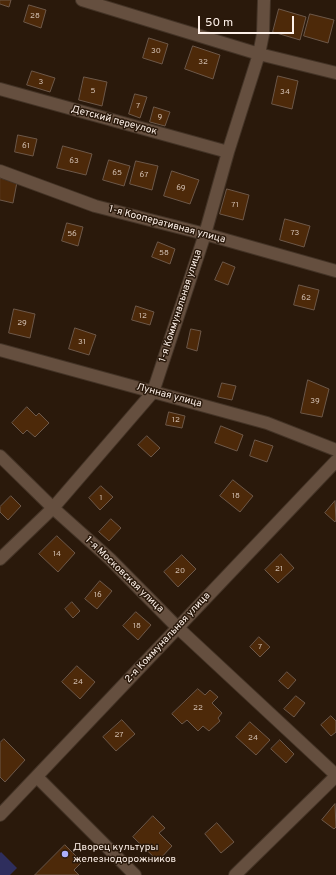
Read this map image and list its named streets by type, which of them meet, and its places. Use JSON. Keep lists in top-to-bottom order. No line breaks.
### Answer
{"streets":{"street":["Детский переулок","1-я Кооперативная улица","1-я Коммунальная улица","Лунная улица","1-я Московская улица","2-я Коммунальная улица"]},"crossings":[["Детский переулок","1-я Коммунальная улица"],["1-я Кооперативная улица","1-я Коммунальная улица"],["1-я Коммунальная улица","Лунная улица"],["1-я Коммунальная улица","1-я Московская улица"],["1-я Московская улица","2-я Коммунальная улица"]],"places":["Дворец культуры железнодорожников"],"house_numbers":["28","30","32","3","5","34","7","9","61","63","65","67","69","71","73","56","58","62","12","29","31","39","12","18","1","14","21","20","16","18","7","24","22","27","24"],"scale_bar":"50 m"}
